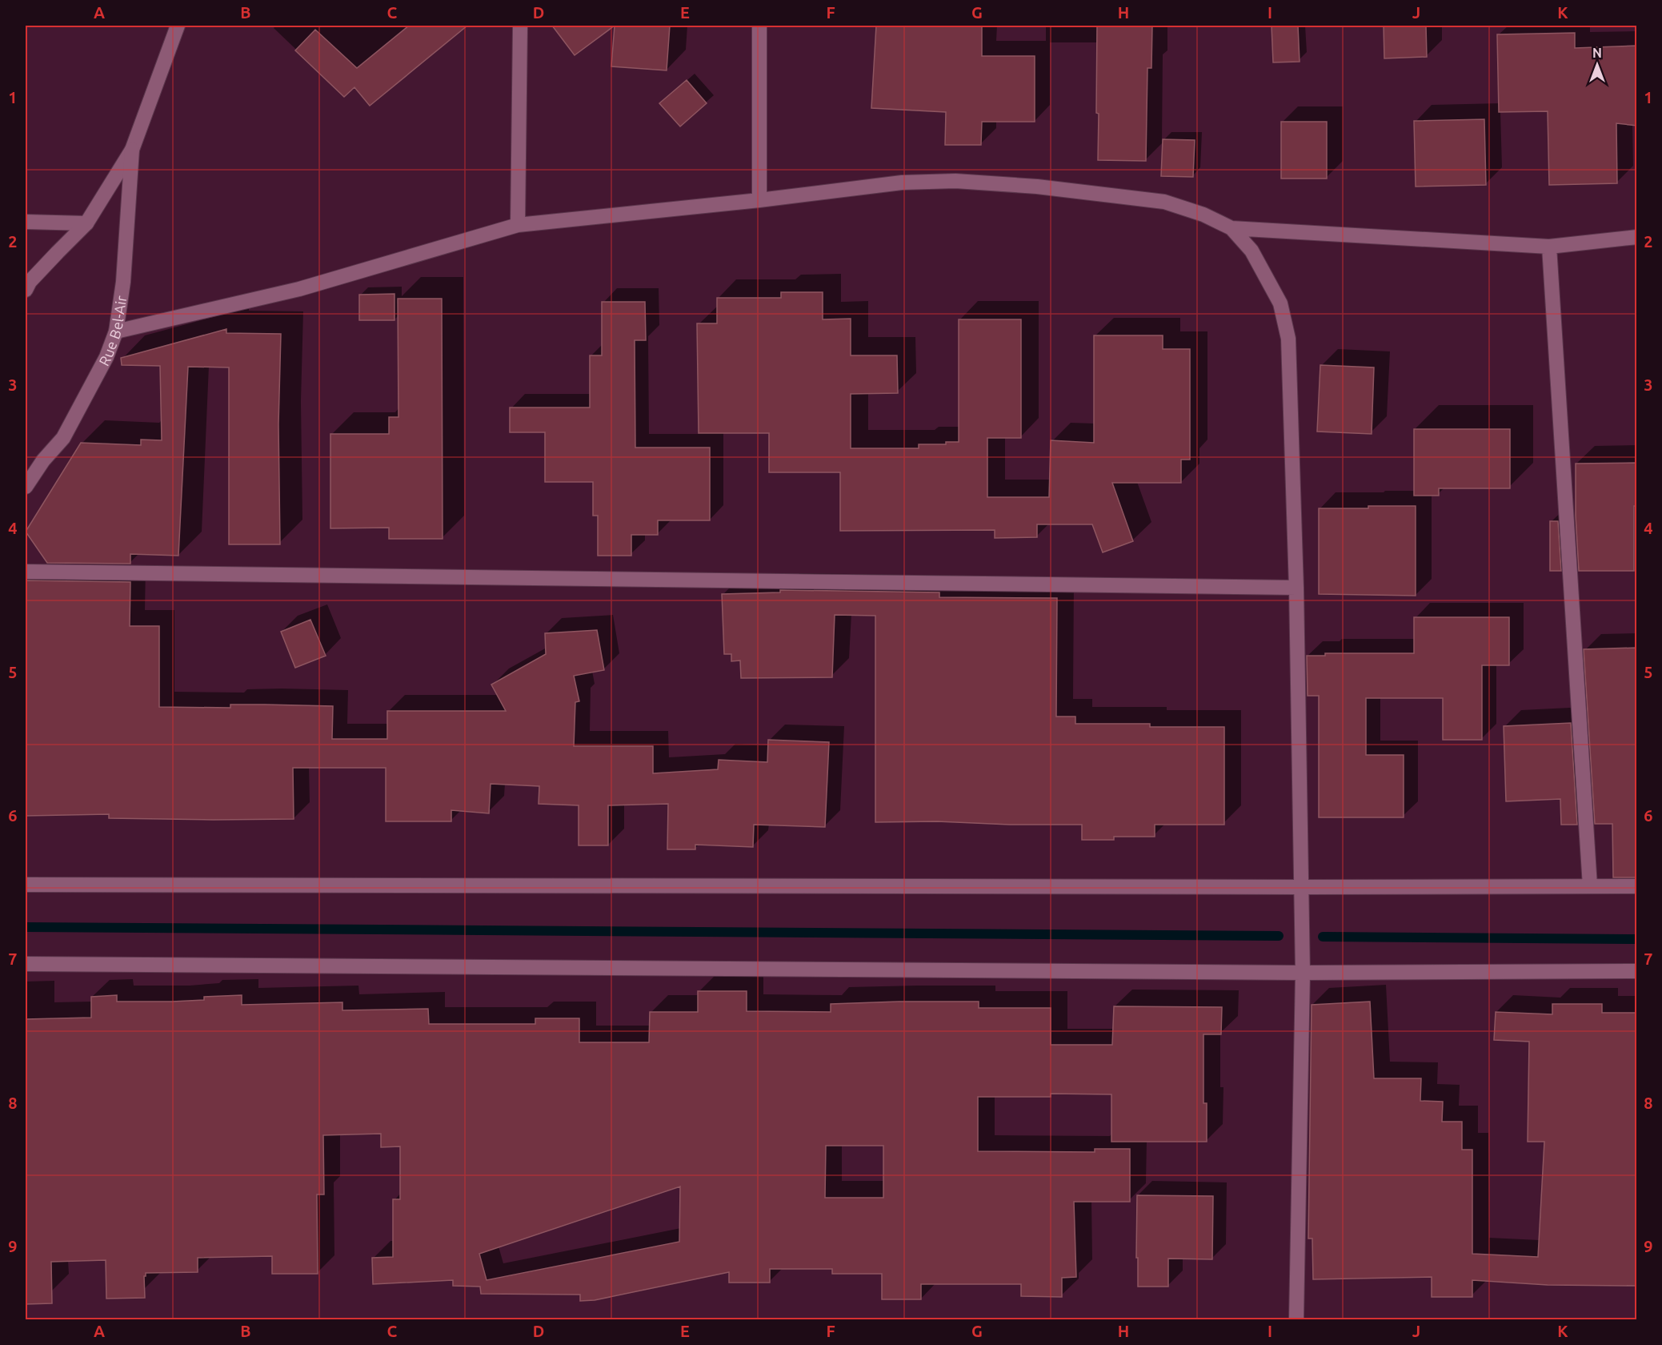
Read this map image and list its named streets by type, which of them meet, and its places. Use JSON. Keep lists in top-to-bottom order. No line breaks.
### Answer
{"streets":{"street":["Rue Bel-Air"]},"north":"top","grid":{"columns":["A","B","C","D","E","F","G","H","I","J","K"],"rows":["1","2","3","4","5","6","7","8","9"]}}
